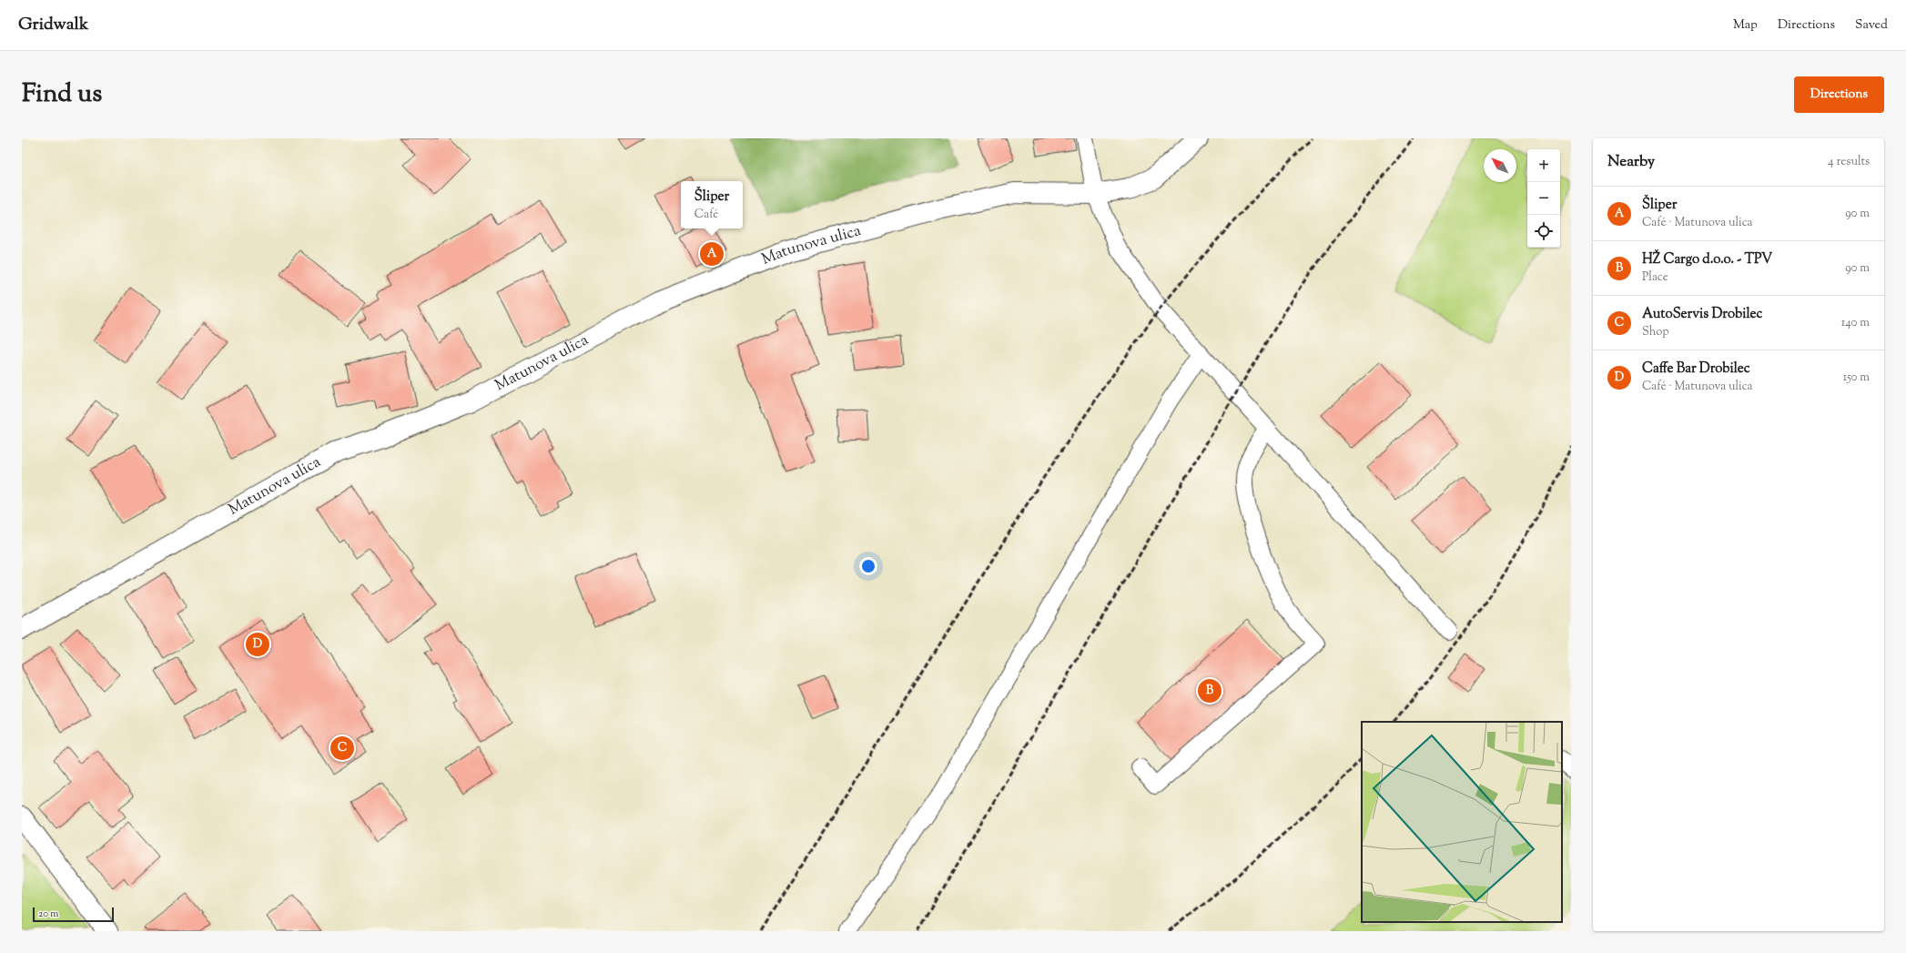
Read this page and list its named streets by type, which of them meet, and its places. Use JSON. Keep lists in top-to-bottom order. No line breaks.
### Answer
{"streets":{"street":["Matunova ulica"]},"scale_bar":"20 m","north":"top left","page":{"header":"Gridwalk","nav":["Map","Directions","Saved"],"title":"Find us","buttons":"Directions","heading":["Nearby","4 results"],"map_buttons":["+","−"],"popup":["Šliper","Café"],"list":[{"mark":"A","name":"Šliper","note":"Café · Matunova ulica","value":"90 m"},{"mark":"B","name":"HŽ Cargo d.o.o. - TPV","note":"Place","value":"90 m"},{"mark":"C","name":"AutoServis Drobilec","note":"Shop","value":"140 m"},{"mark":"D","name":"Caffe Bar Drobilec","note":"Café · Matunova ulica","value":"150 m"}],"pins":["A","D","B","C"],"scale":"20 m"}}
